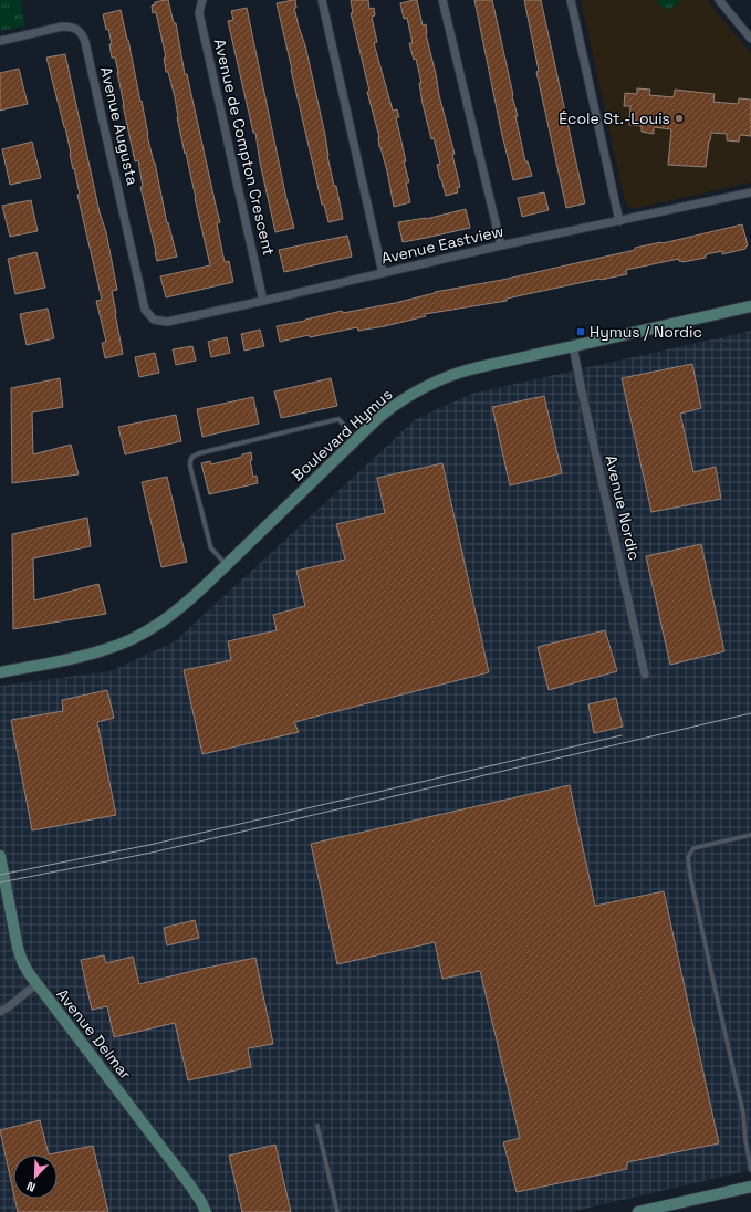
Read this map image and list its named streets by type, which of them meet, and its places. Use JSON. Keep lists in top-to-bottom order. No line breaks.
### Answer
{"streets":{"street":["Avenue Augusta","Avenue de Compton Crescent","Avenue Eastview","Boulevard Hymus","Avenue Nordic","Avenue Delmar"]},"crossings":[["Avenue Augusta","Avenue Eastview"],["Avenue de Compton Crescent","Avenue Eastview"],["Boulevard Hymus","Avenue Nordic"]],"places":{"other":["École St.-Louis"],"transit":["Hymus / Nordic"]},"north":"bottom left"}
